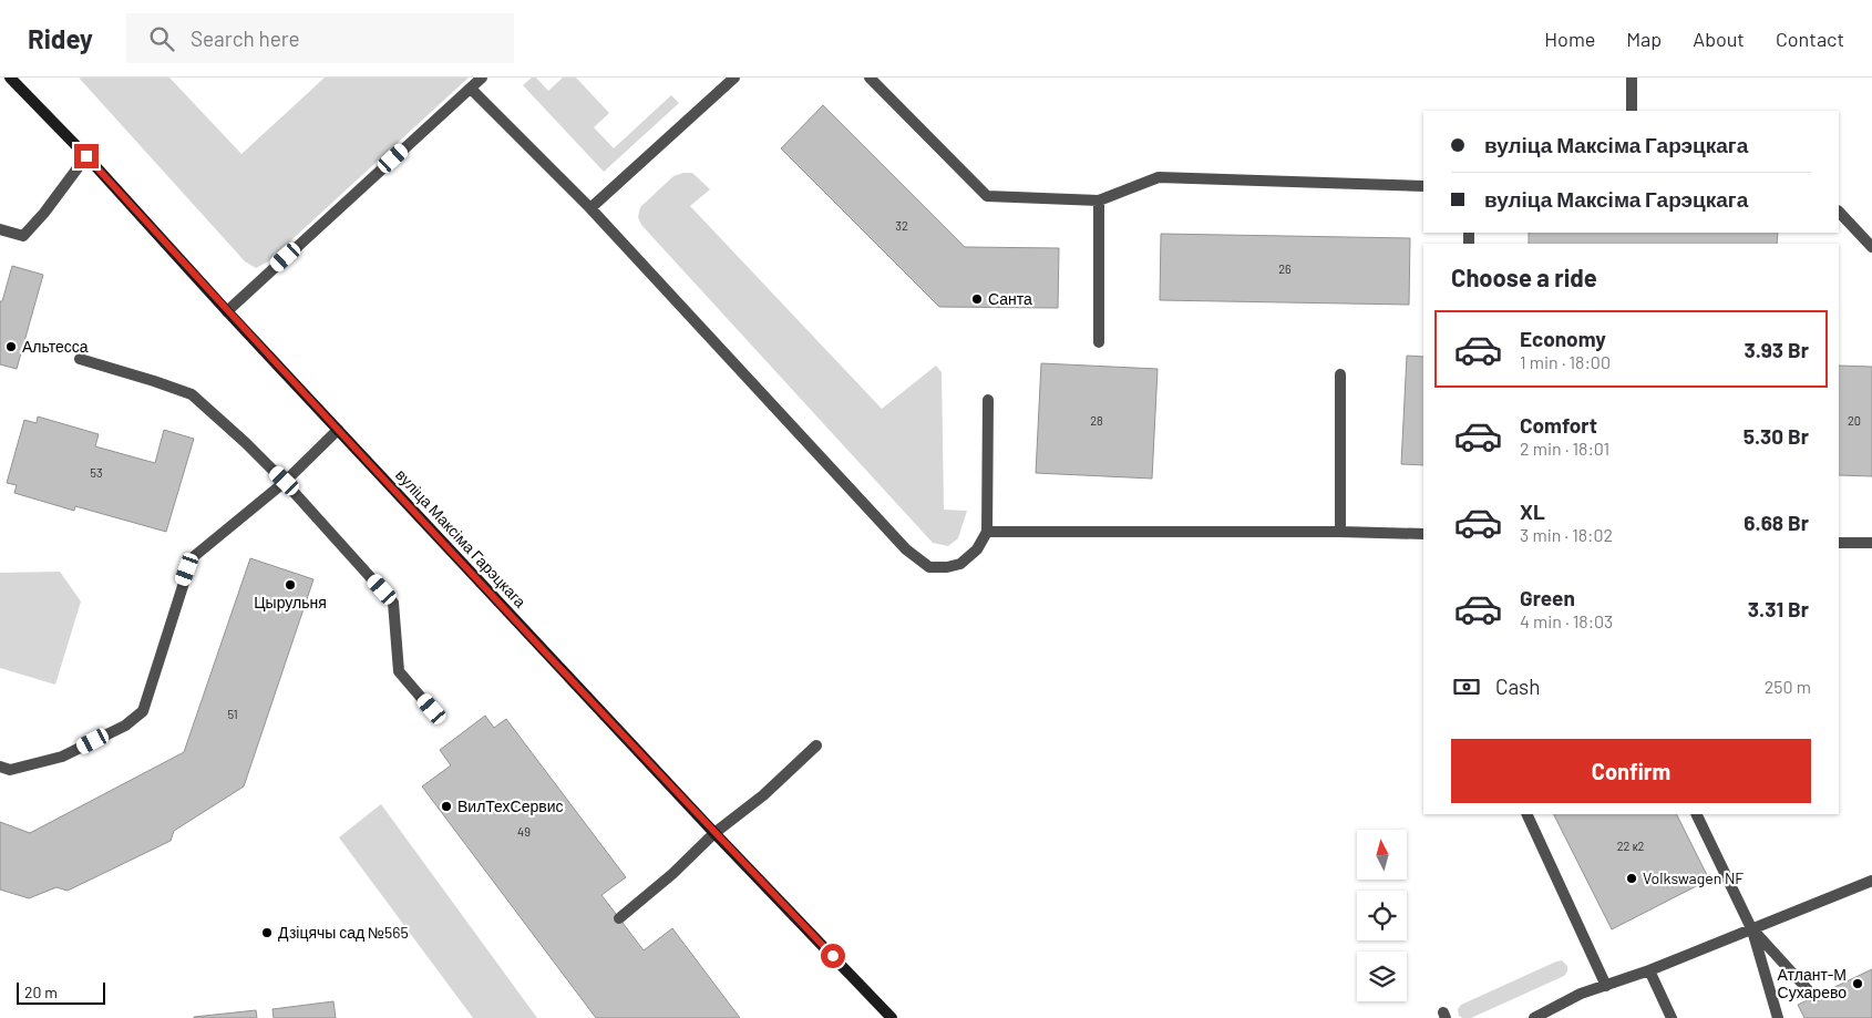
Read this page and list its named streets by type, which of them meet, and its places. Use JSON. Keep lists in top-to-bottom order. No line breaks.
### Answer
{"streets":{"main road":["вуліца Максіма Гарэцкага"]},"places":["Санта","Альтесса","Цырульня","ВилТехСервис","Volkswagen NF","Дзіцячы сад №565","Атлант-М Сухарево"],"house_numbers":["32","26","28","20","53","51","49","22 к2"],"scale_bar":"20 m","north":"top","page":{"header":"Ridey","search":"Search here","nav":["Home","Map","About","Contact"],"banner":["вуліца Максіма Гарэцкага","вуліца Максіма Гарэцкага"],"heading":"Choose a ride","list":[{"name":"Economy","note":"1 min · 18:00","value":"3.93 Br"},{"name":"Comfort","note":"2 min · 18:01","value":"5.30 Br"},{"name":"XL","note":"3 min · 18:02","value":"6.68 Br"},{"name":"Green","note":"4 min · 18:03","value":"3.31 Br"}],"pay":["Cash","250 m"],"buttons":"Confirm","scale":"20 m"}}
